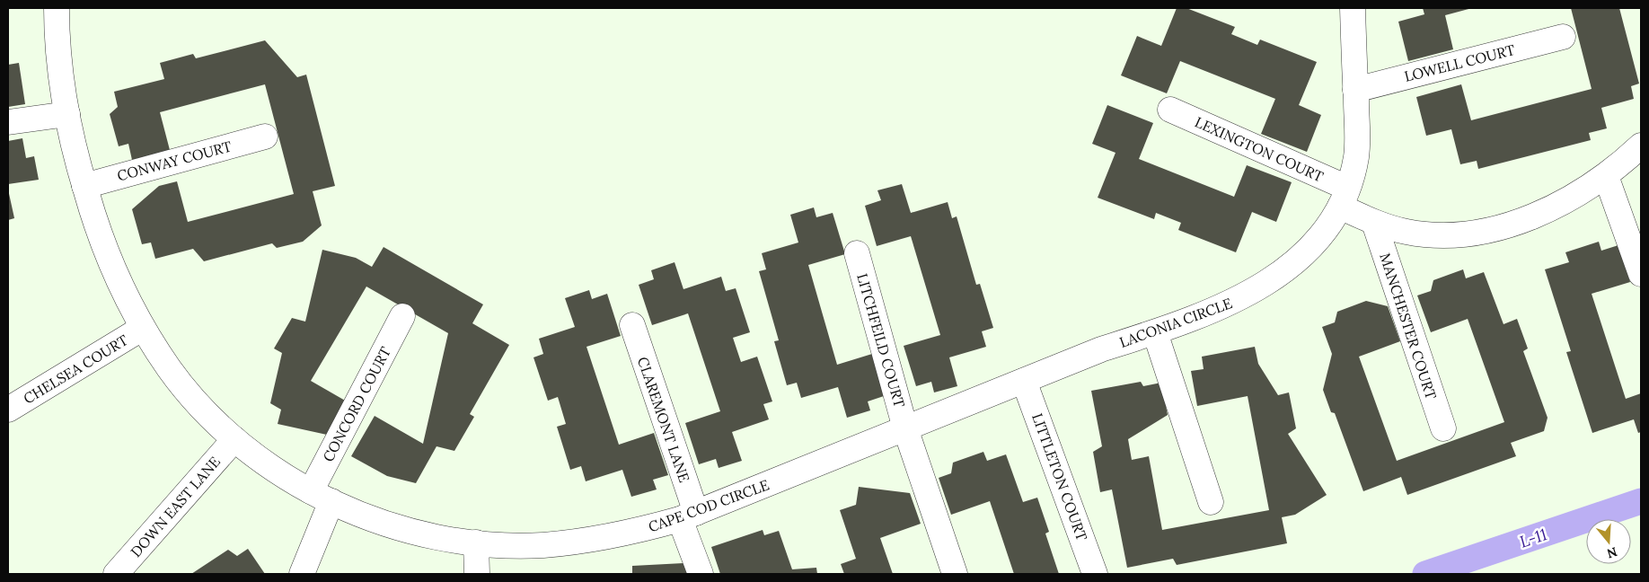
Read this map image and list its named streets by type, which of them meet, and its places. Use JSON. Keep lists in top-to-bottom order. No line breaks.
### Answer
{"streets":{"street":["LOWELL COURT","LEXINGTON COURT","CONWAY COURT","LACONIA CIRCLE","MANCHESTER COURT","LITCHFEILD COURT","CHELSEA COURT","CONCORD COURT","CLAREMONT LANE","LITTLETON COURT","CAPE COD CIRCLE","DOWN EAST LANE"]},"crossings":[["LOWELL COURT","LACONIA CIRCLE"],["LEXINGTON COURT","LACONIA CIRCLE"],["LEXINGTON COURT","MANCHESTER COURT"],["CONWAY COURT","CAPE COD CIRCLE"],["LACONIA CIRCLE","LITCHFEILD COURT"],["LACONIA CIRCLE","LITTLETON COURT"],["LACONIA CIRCLE","CAPE COD CIRCLE"],["CHELSEA COURT","CAPE COD CIRCLE"],["CONCORD COURT","CAPE COD CIRCLE"],["CLAREMONT LANE","CAPE COD CIRCLE"],["CAPE COD CIRCLE","DOWN EAST LANE"]],"water":["L-11"],"north":"bottom"}
